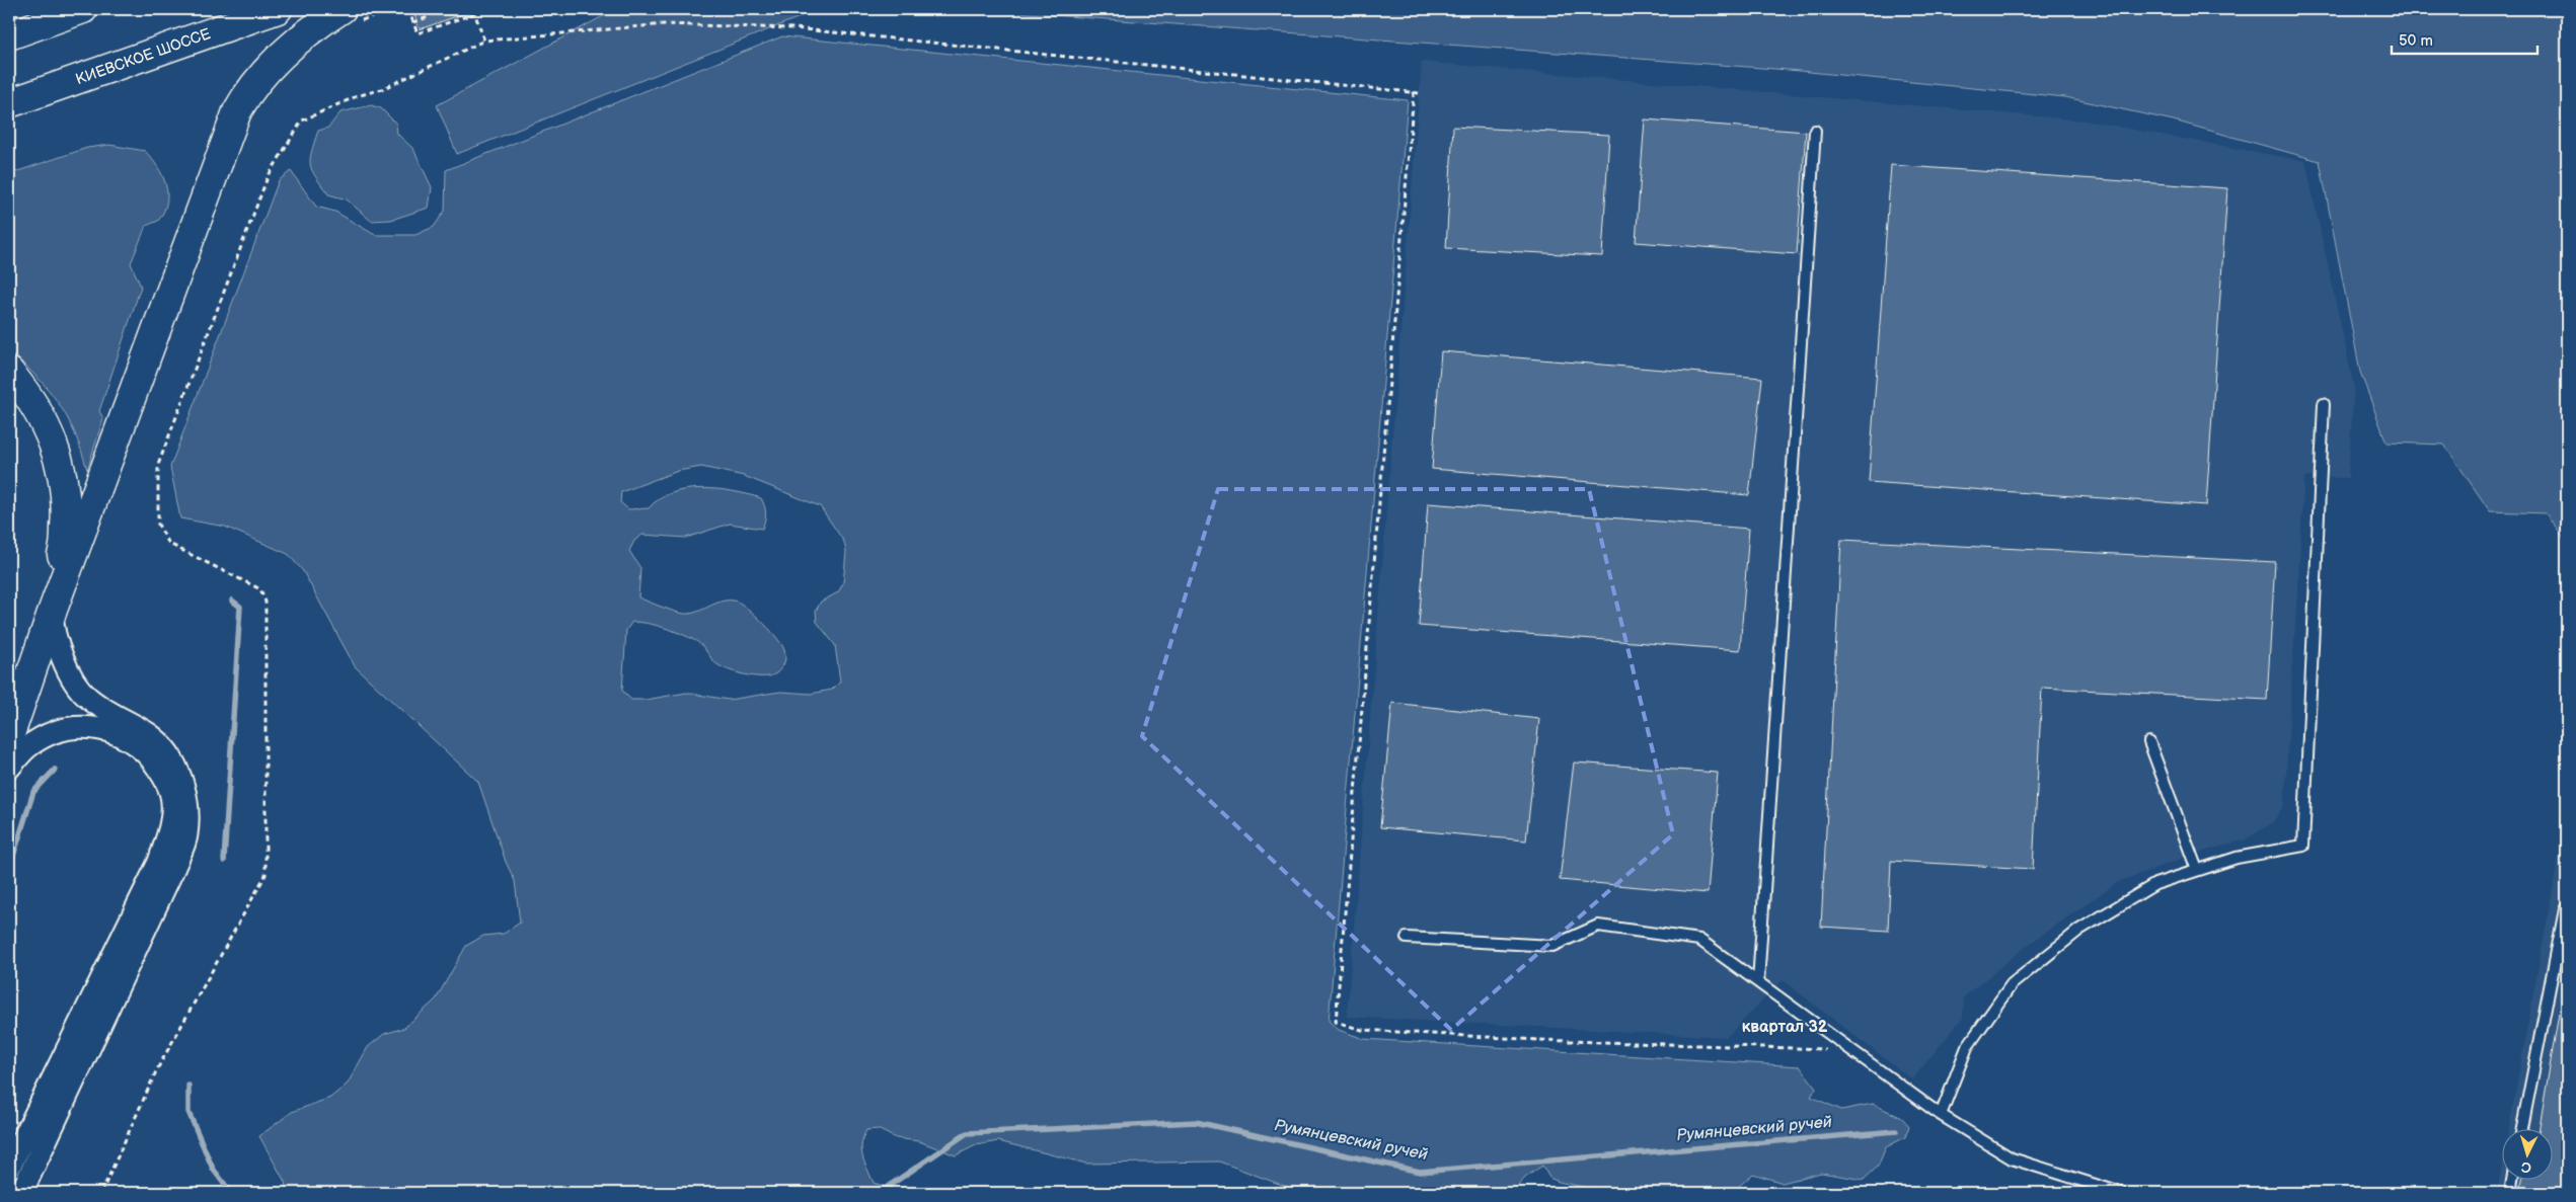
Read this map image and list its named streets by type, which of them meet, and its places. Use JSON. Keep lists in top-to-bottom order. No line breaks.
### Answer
{"streets":{"main road":["КИЕВСКОЕ ШОССЕ"]},"districts":["квартал 32"],"water":["Румянцевский ручей"],"scale_bar":"50 m","north":"bottom"}
